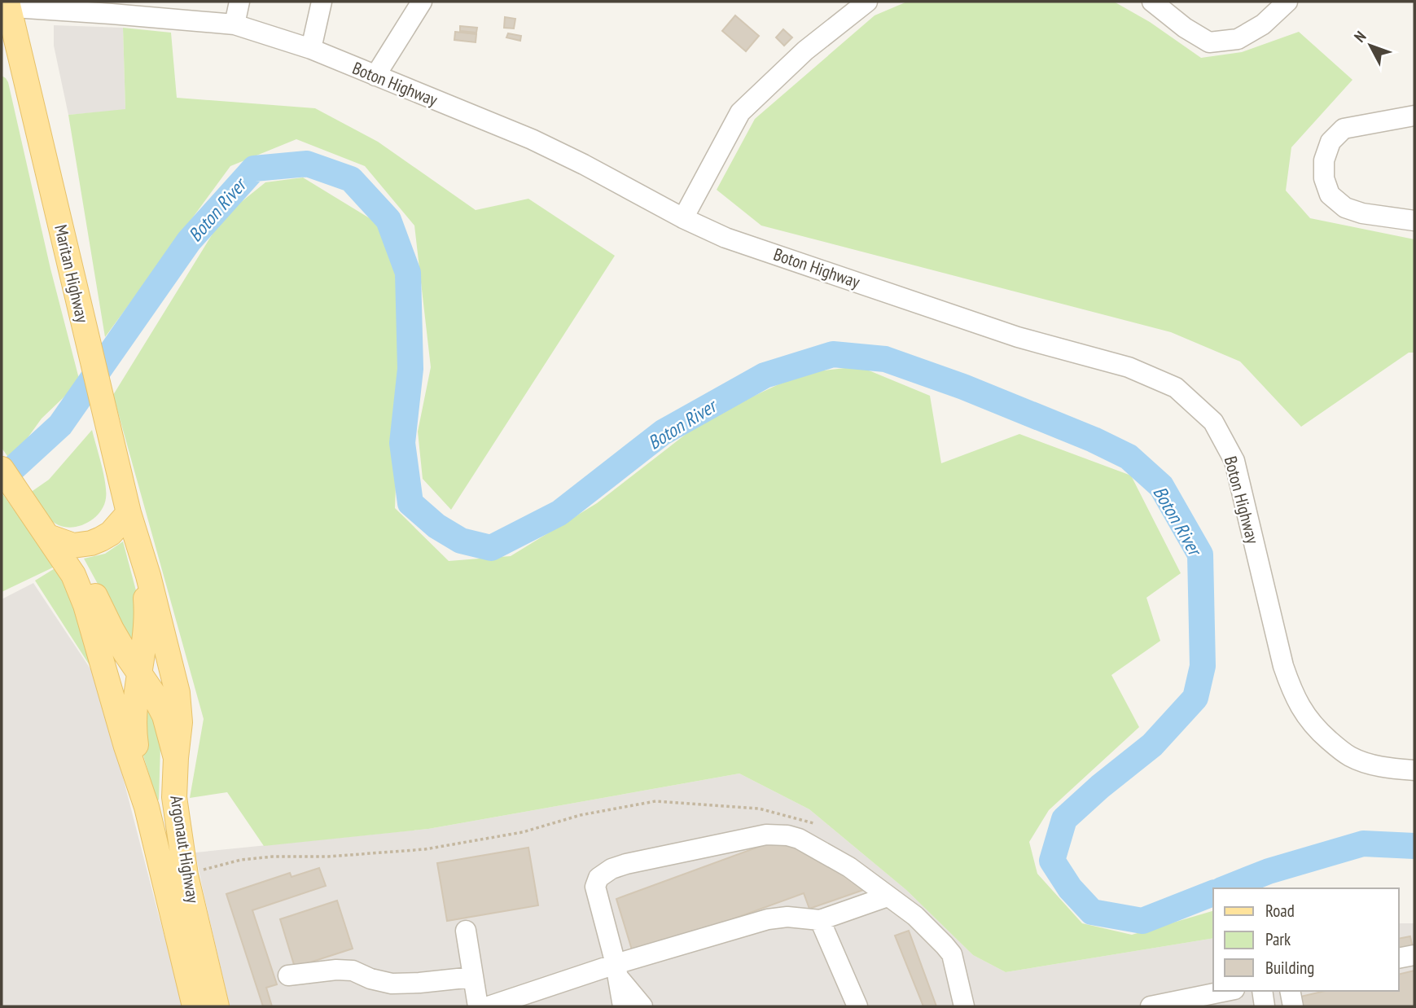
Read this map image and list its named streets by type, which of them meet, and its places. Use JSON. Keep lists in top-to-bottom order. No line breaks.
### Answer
{"streets":{"main road":["Maritan Highway","Argonaut Highway"],"street":["Boton Highway"]},"crossings":[["Boton Highway","Maritan Highway"],["Maritan Highway","Argonaut Highway"]],"water":["Boton River"],"legend":["Road","Park","Building"],"north":"top left"}
